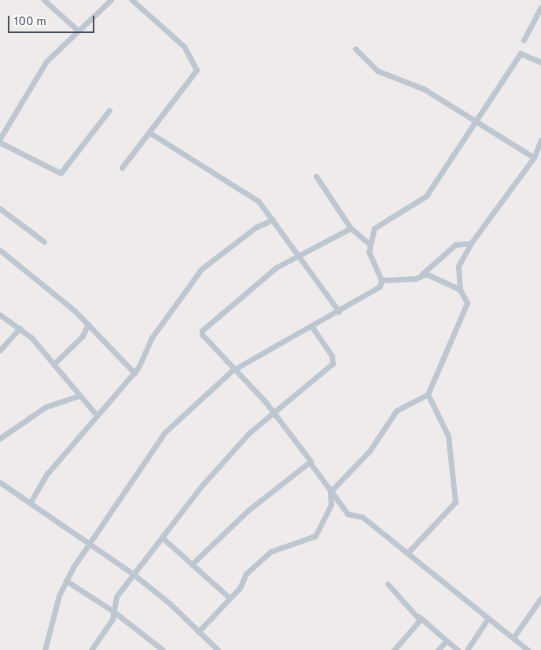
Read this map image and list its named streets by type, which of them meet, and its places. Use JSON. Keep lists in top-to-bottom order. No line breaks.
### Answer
{"scale_bar":"100 m"}
